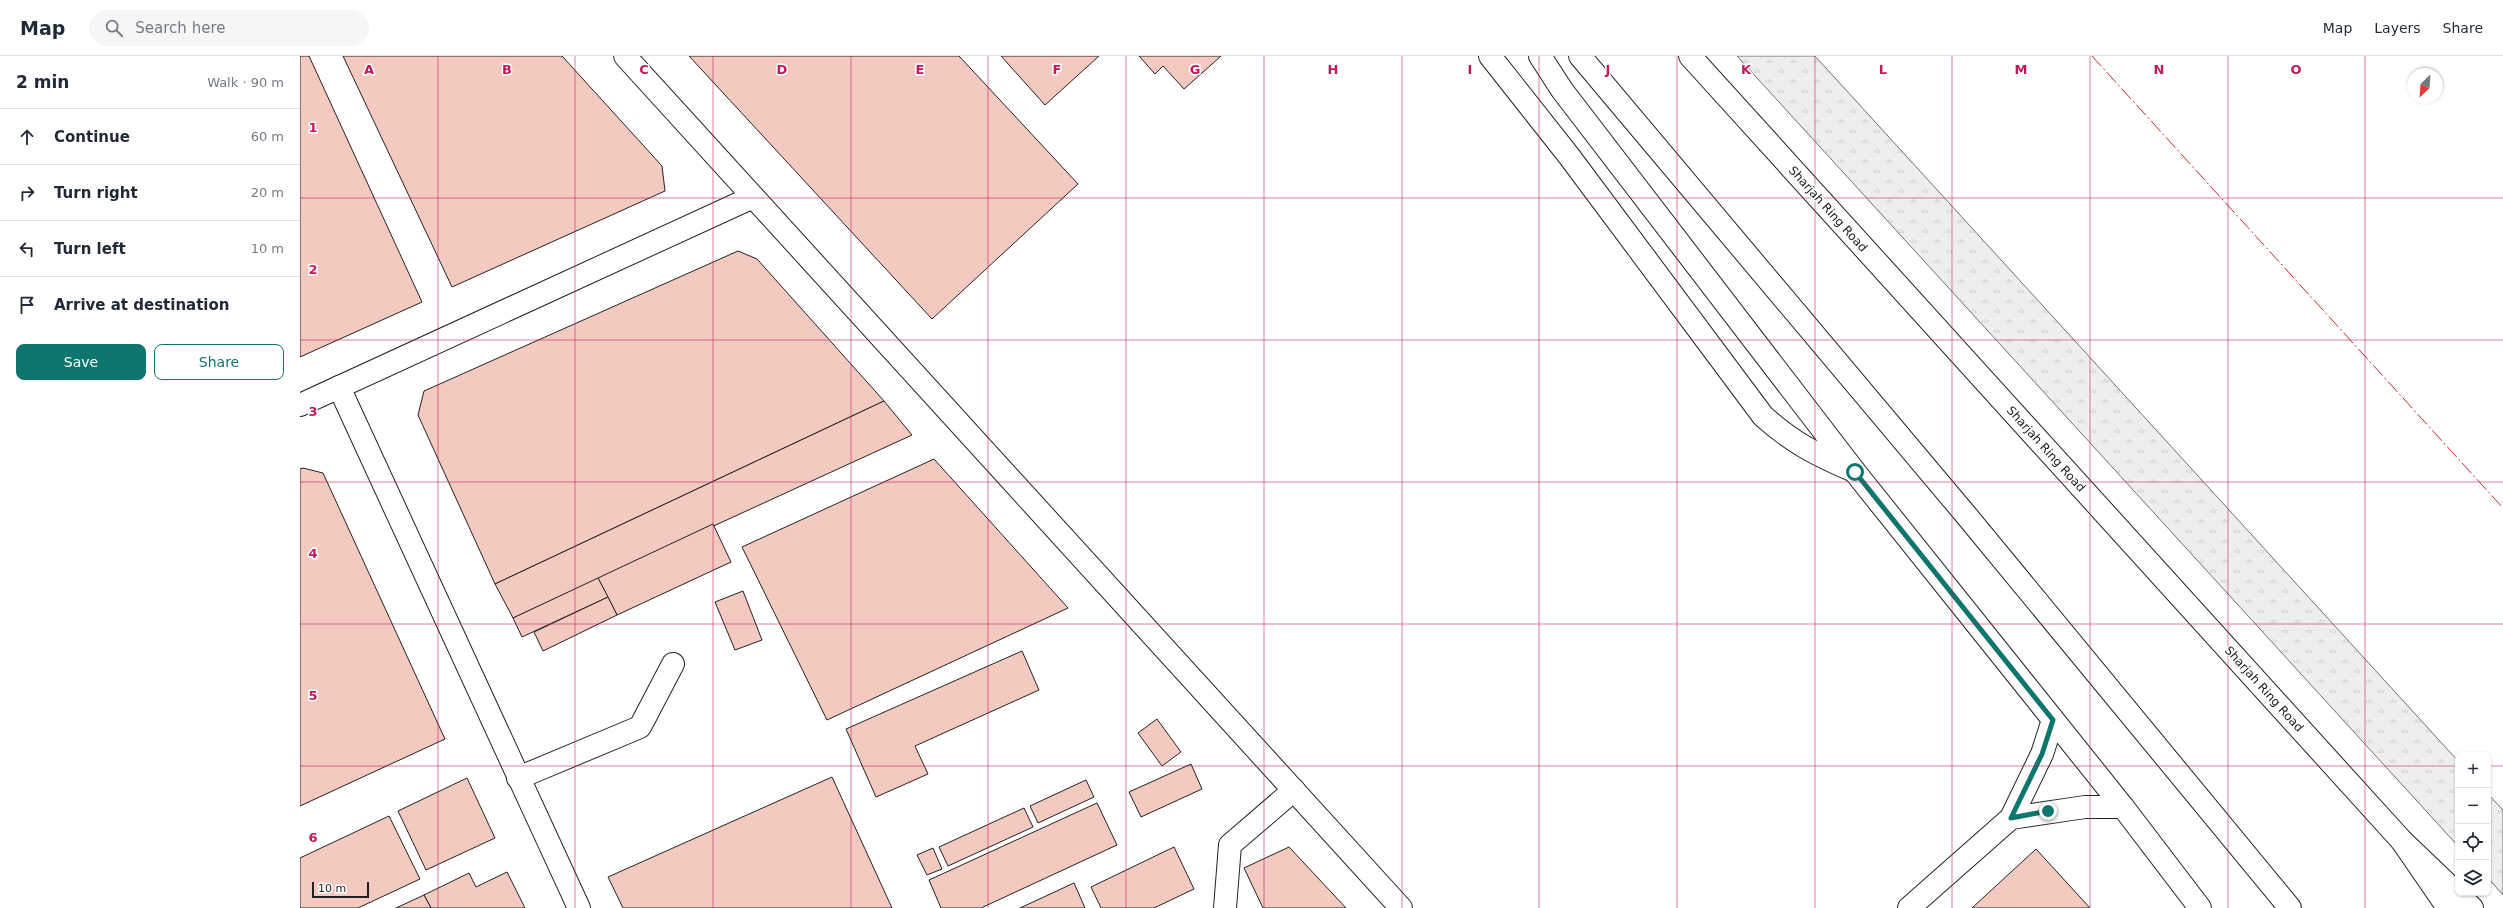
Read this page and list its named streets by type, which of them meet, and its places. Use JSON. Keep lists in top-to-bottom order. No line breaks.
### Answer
{"streets":{"main road":["Sharjah Ring Road"]},"scale_bar":"10 m","north":"bottom left","page":{"header":"Map","search":"Search here","nav":["Map","Layers","Share"],"heading":["2 min","Walk · 90 m"],"list":[["Continue","60 m"],["Turn right","20 m"],["Turn left","10 m"],"Arrive at destination"],"buttons":["Save","Share"],"map_buttons":["+","−"],"scale":"10 m"},"grid":{"columns":["A","B","C","D","E","F","G","H","I","J","K","L","M","N","O"],"rows":["1","2","3","4","5","6"]}}
